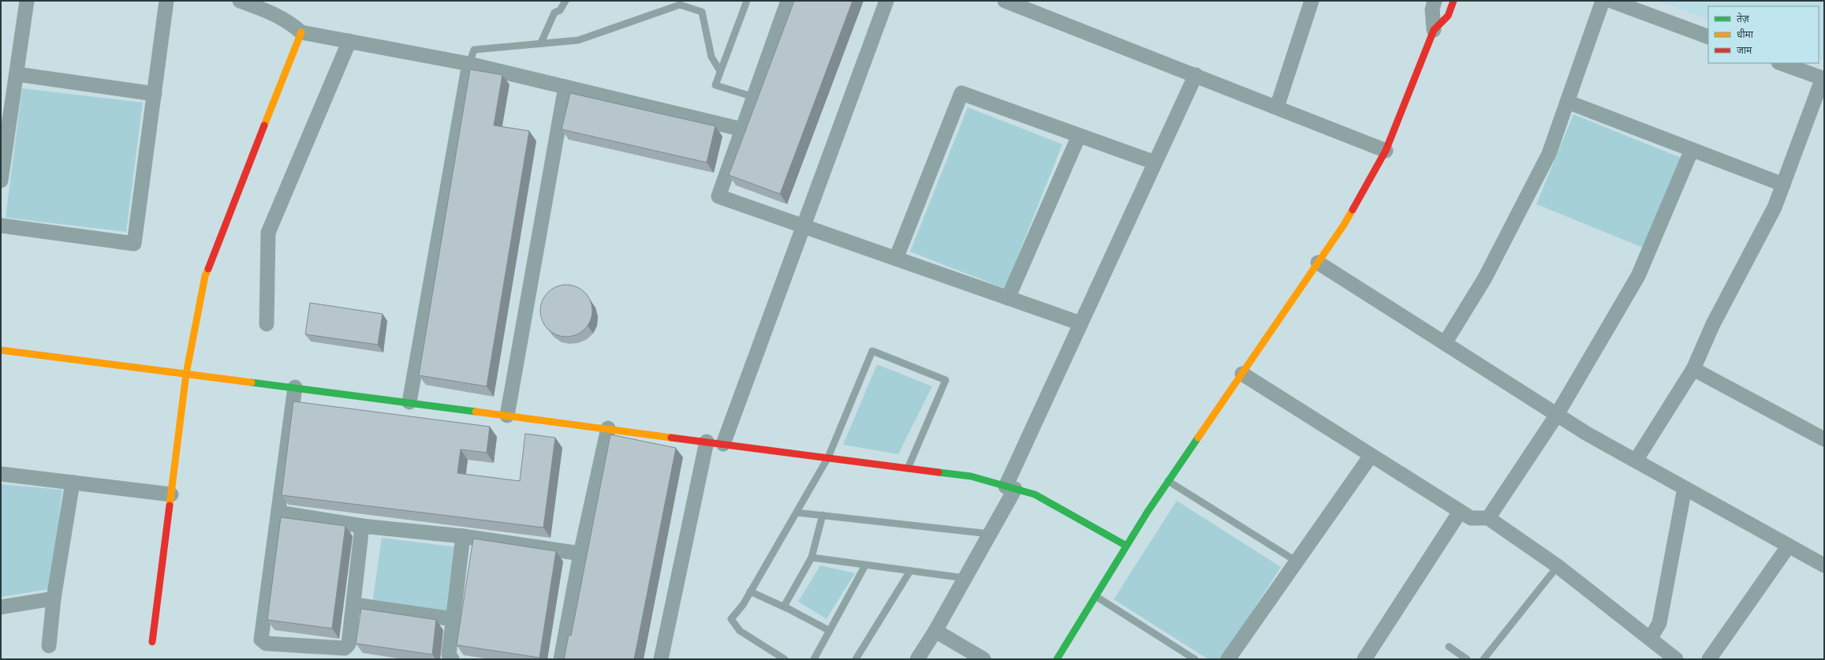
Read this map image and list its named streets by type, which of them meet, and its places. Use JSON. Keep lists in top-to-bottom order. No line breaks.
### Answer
{"legend":["तेज़","धीमा","जाम"]}
